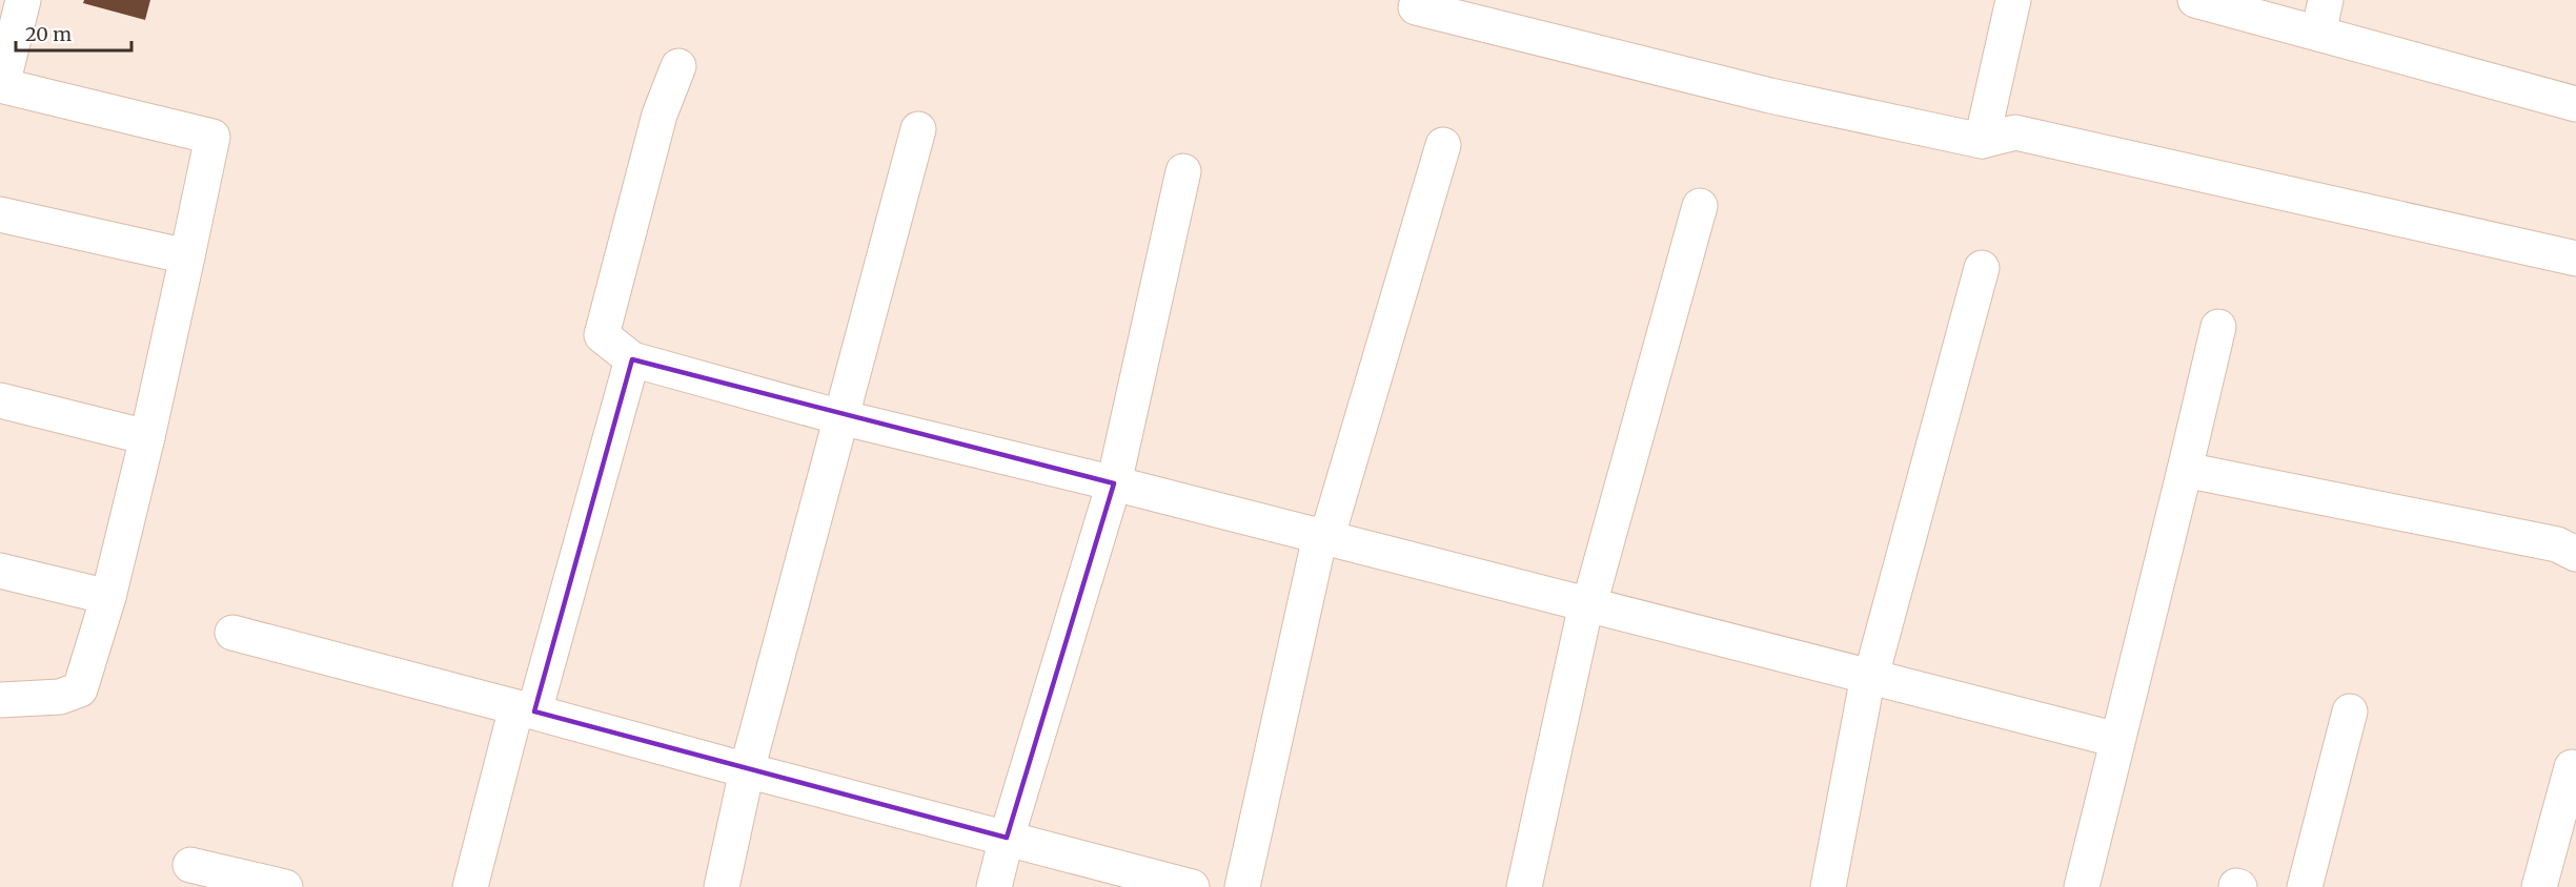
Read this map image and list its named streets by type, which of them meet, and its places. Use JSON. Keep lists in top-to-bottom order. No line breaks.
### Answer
{"scale_bar":"20 m"}
